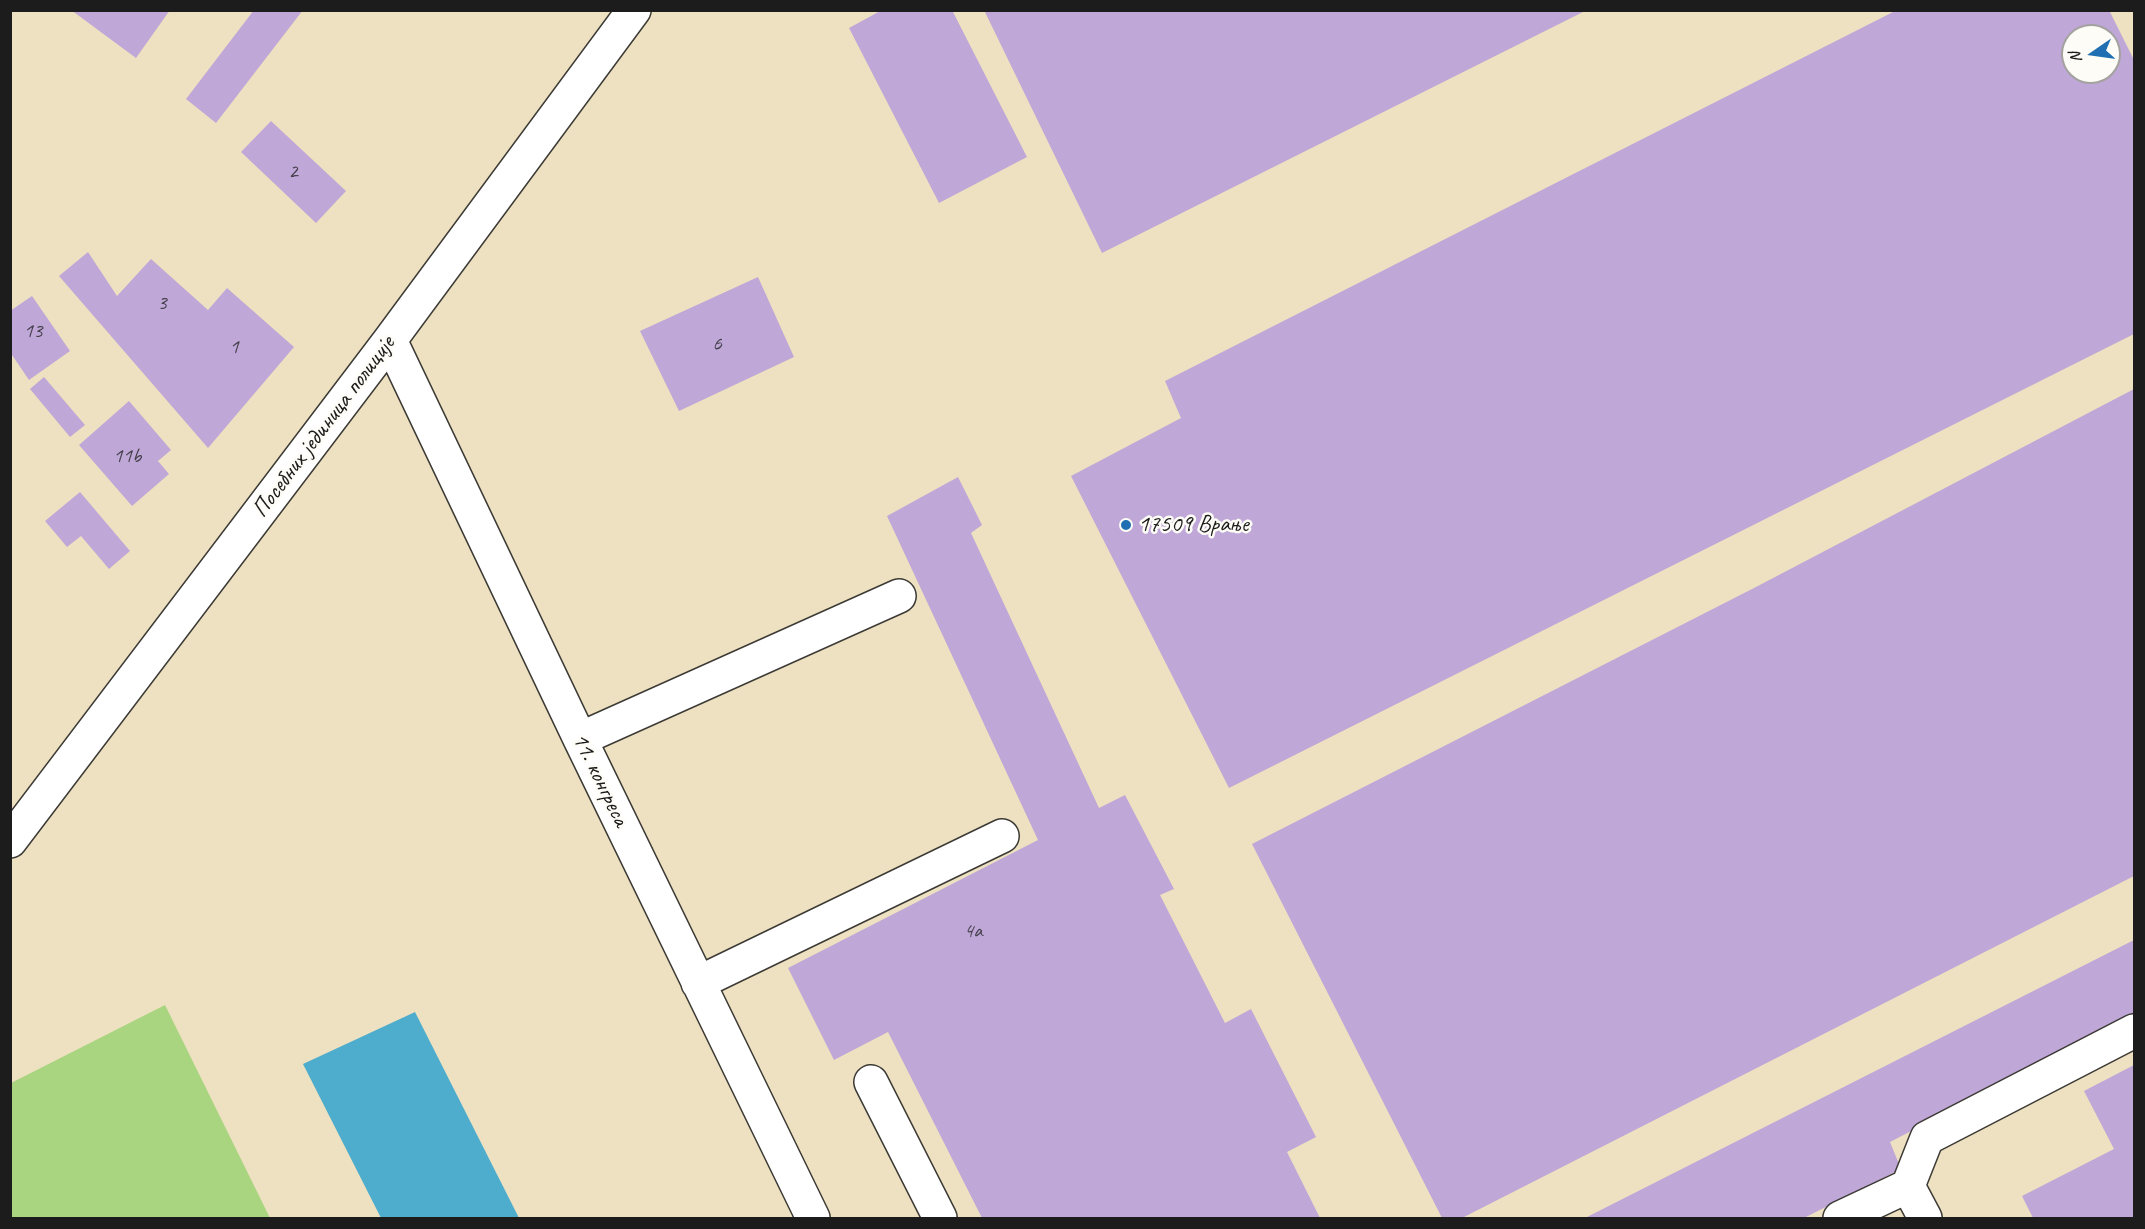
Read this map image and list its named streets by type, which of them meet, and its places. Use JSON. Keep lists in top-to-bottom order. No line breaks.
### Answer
{"streets":{"street":["Посебних јединица полиције","11. конгреса"]},"crossings":[["Посебних јединица полиције","11. конгреса"]],"places":["17509 Врање"],"house_numbers":["2","3","13","6","1","11b","4a"],"north":"left"}
